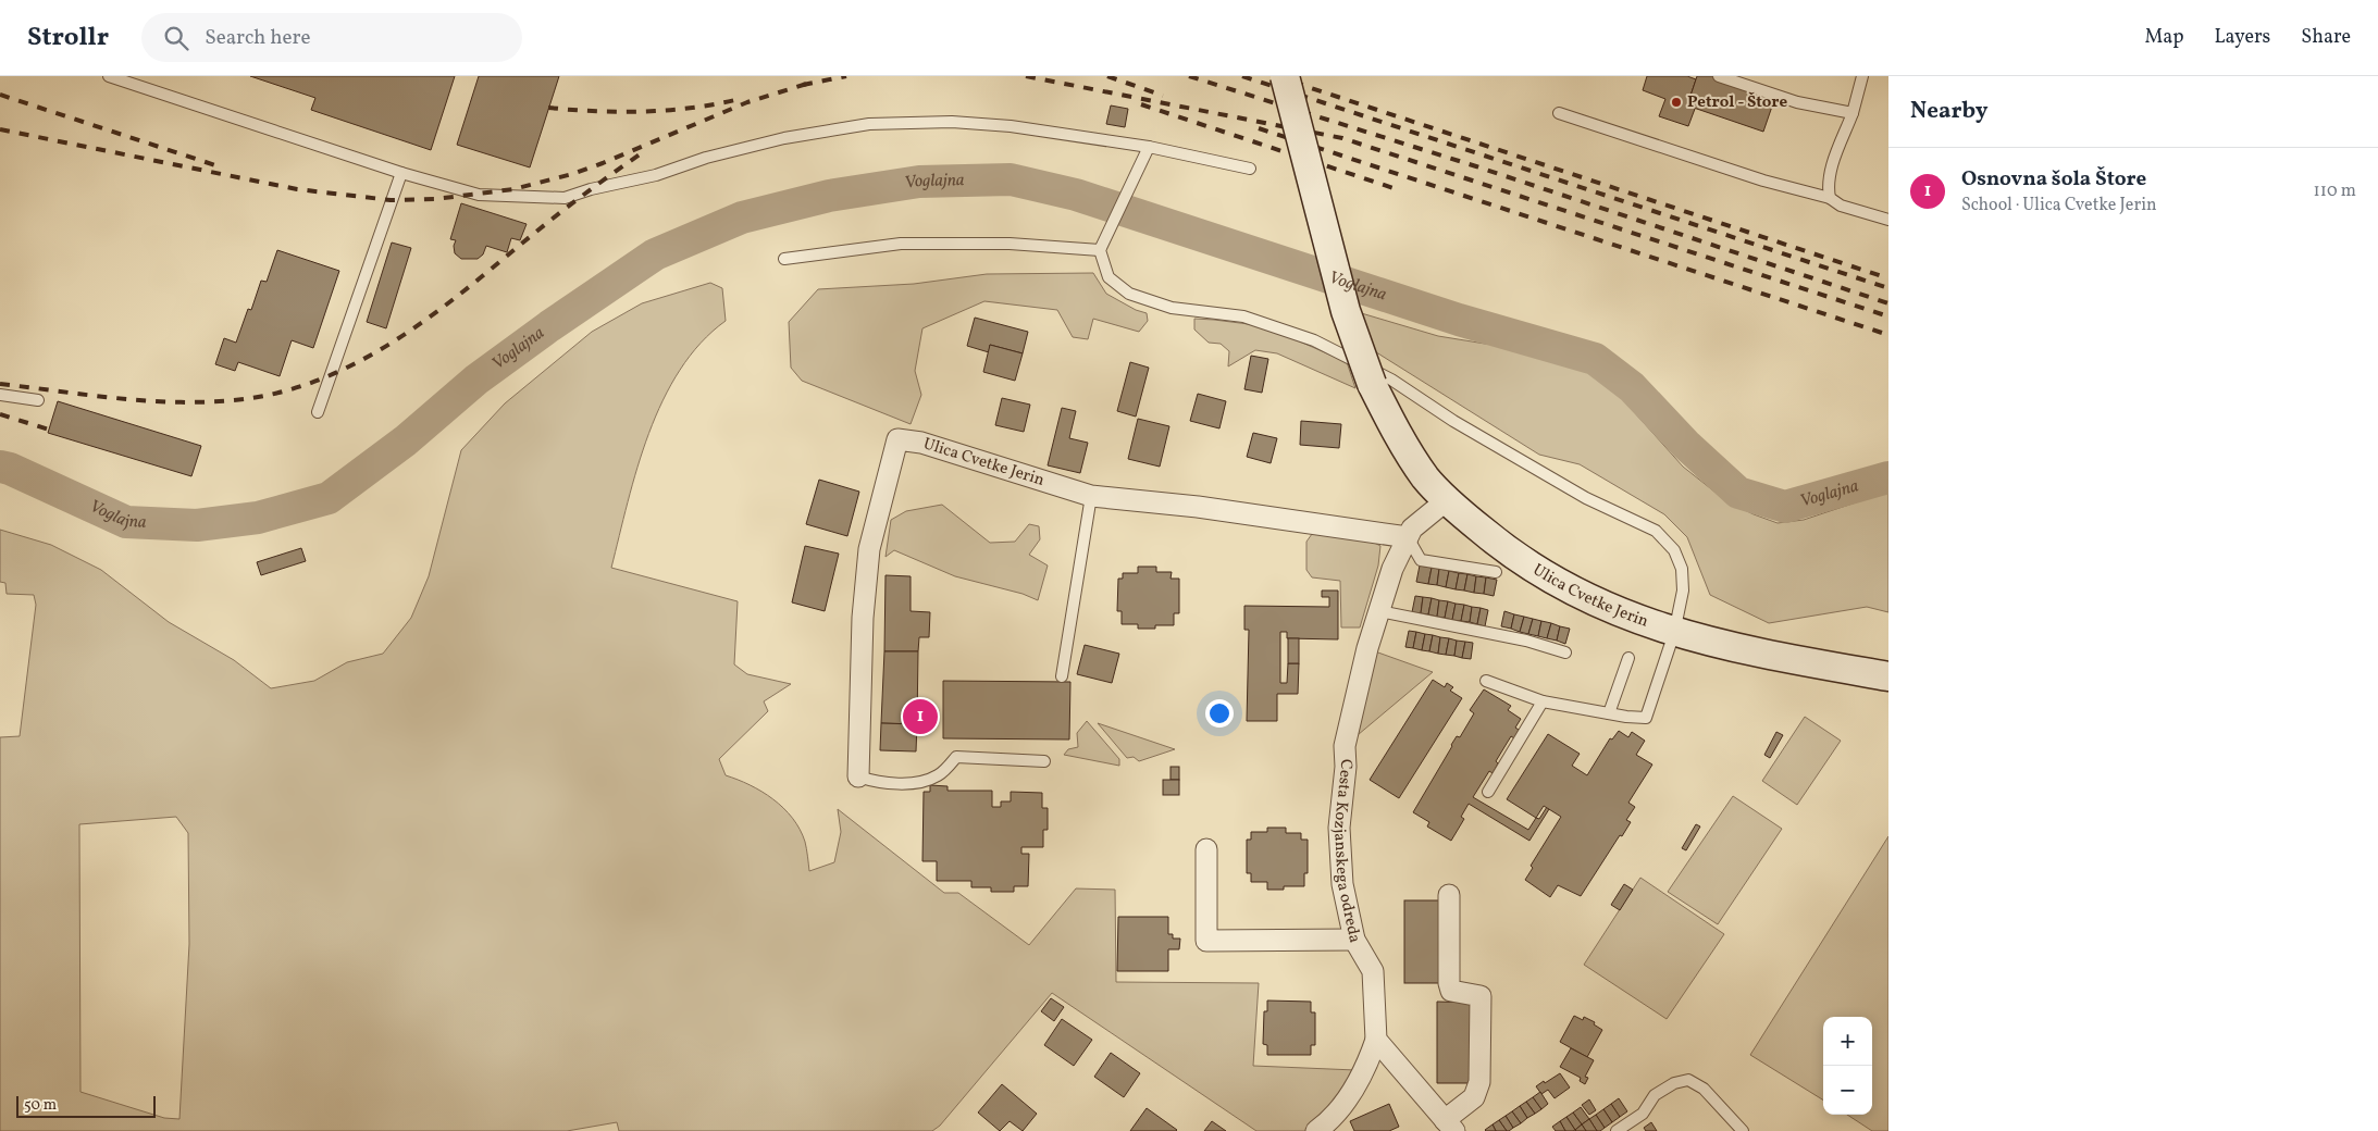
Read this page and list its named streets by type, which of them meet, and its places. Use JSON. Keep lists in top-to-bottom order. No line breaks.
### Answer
{"streets":{"street":["Ulica Cvetke Jerin","Cesta Kozjanskega odreda"]},"crossings":[["Ulica Cvetke Jerin","Cesta Kozjanskega odreda"]],"water":["Voglajna"],"places":["Petrol - Štore"],"scale_bar":"50 m","page":{"header":"Strollr","search":"Search here","nav":["Map","Layers","Share"],"heading":"Nearby","list":[{"mark":"1","name":"Osnovna šola Štore","note":"School · Ulica Cvetke Jerin","value":"110 m"}],"pins":"1","map_buttons":["+","−"],"scale":"50 m"}}
